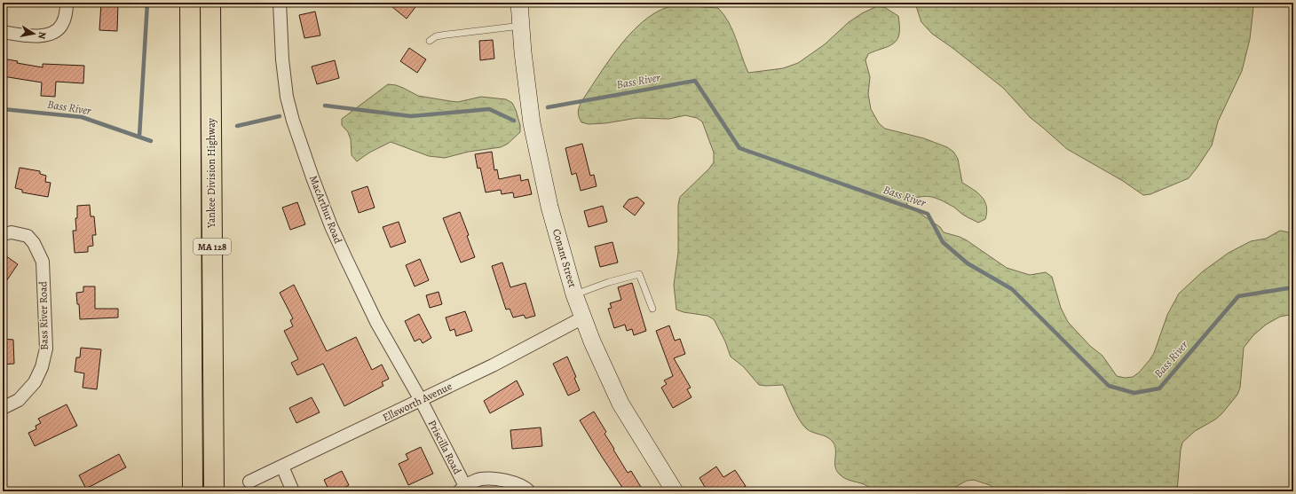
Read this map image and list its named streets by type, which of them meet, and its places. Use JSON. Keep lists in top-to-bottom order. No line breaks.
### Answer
{"streets":{"highway":["Yankee Division Highway","MA 128"],"main road":["Conant Street"],"street":["MacArthur Road","Bass River Road","Ellsworth Avenue","Priscilla Road"]},"crossings":[["MacArthur Road","Ellsworth Avenue"],["MacArthur Road","Priscilla Road"],["Conant Street","Ellsworth Avenue"],["Ellsworth Avenue","Priscilla Road"]],"water":["Bass River"],"north":"right"}
